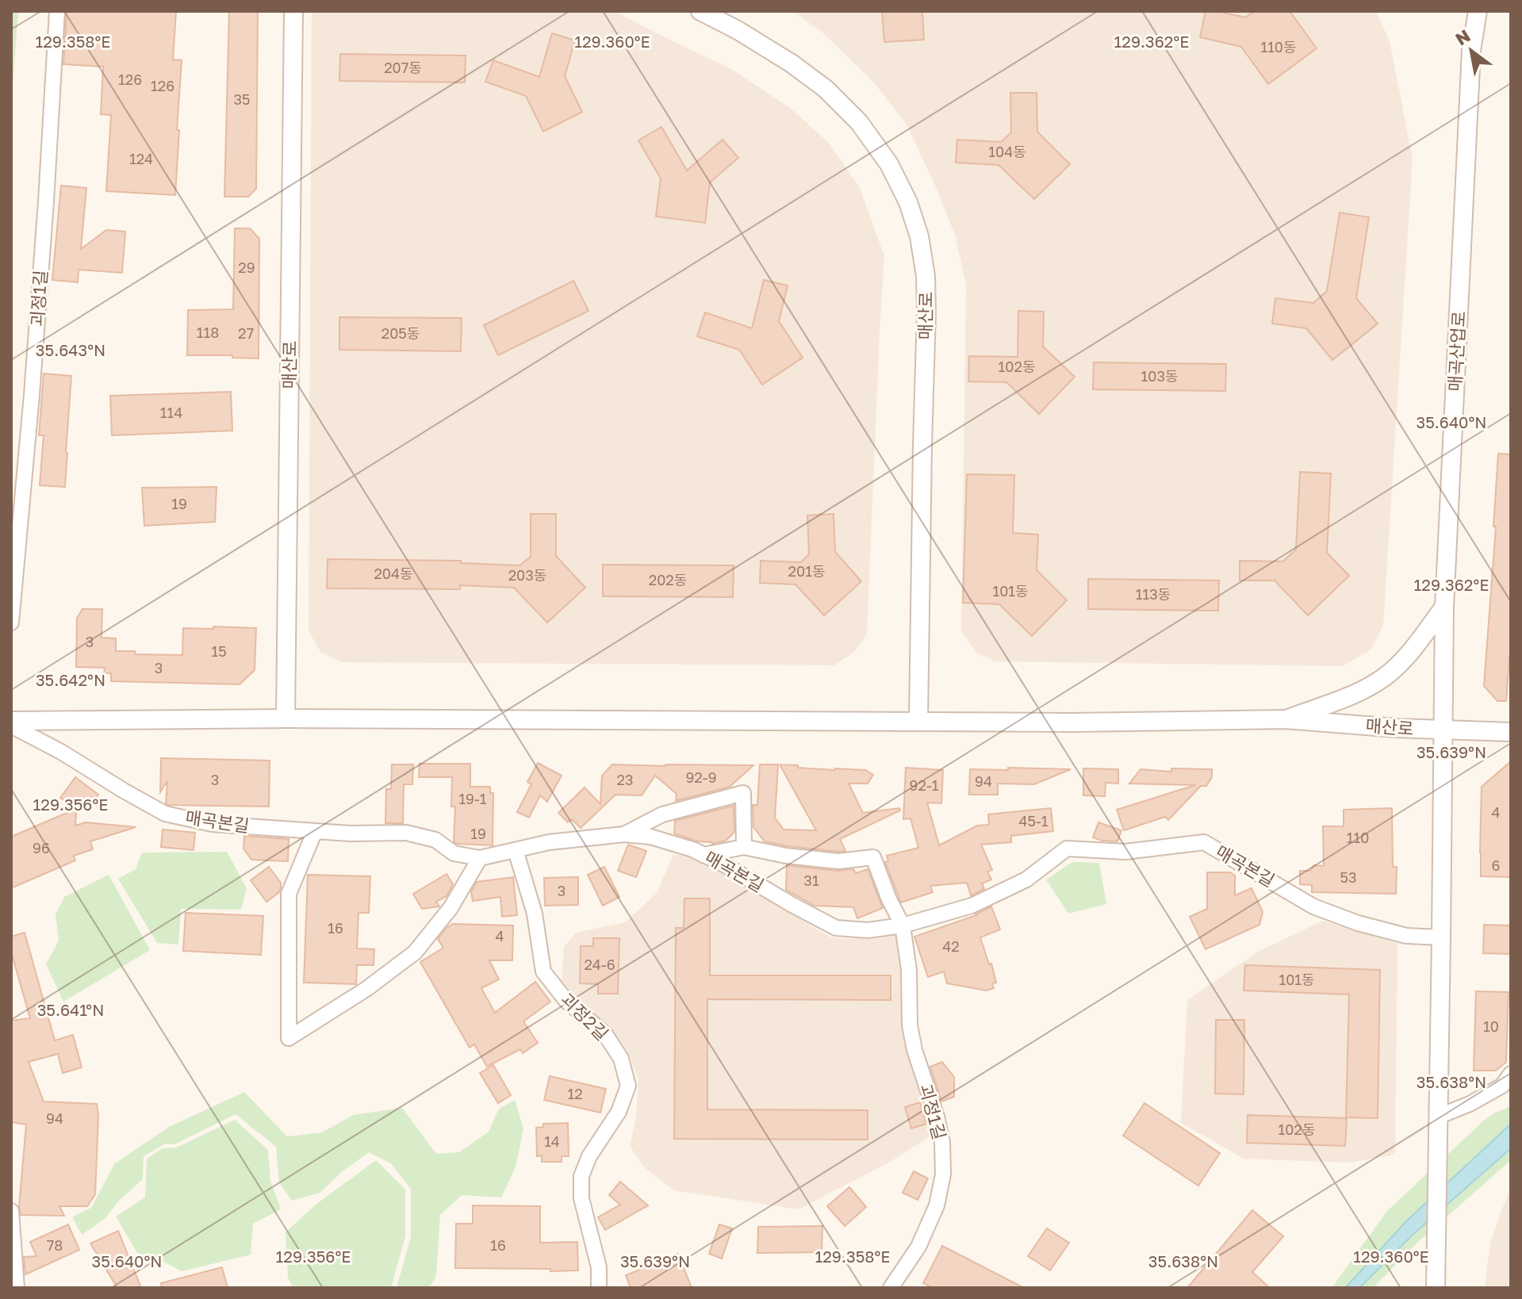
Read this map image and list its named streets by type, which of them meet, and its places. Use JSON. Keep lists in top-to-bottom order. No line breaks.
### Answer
{"streets":{"street":["괴정1길","매산로","매곡산업로","매곡본길","괴정2길"]},"crossings":[["괴정1길","매곡본길"],["매산로","매곡산업로"],["매곡본길","괴정2길"]],"house_numbers":["110동","207동","126","126","35","104동","124","29","118","27","205동","102동","103동","114","19","201동","204동","203동","202동","101동","113동","3","15","3","92-9","3","23","94","92-1","19-1","4","45-1","19","110","96","6","53","31","3","16","4","42","24-6","101동","10","12","94","102동","14","78","16"],"north":"top left","coordinates":["129.358°E","129.360°E","129.362°E","35.643°N","35.640°N","35.642°N","35.639°N","129.356°E","35.641°N","35.638°N"]}
